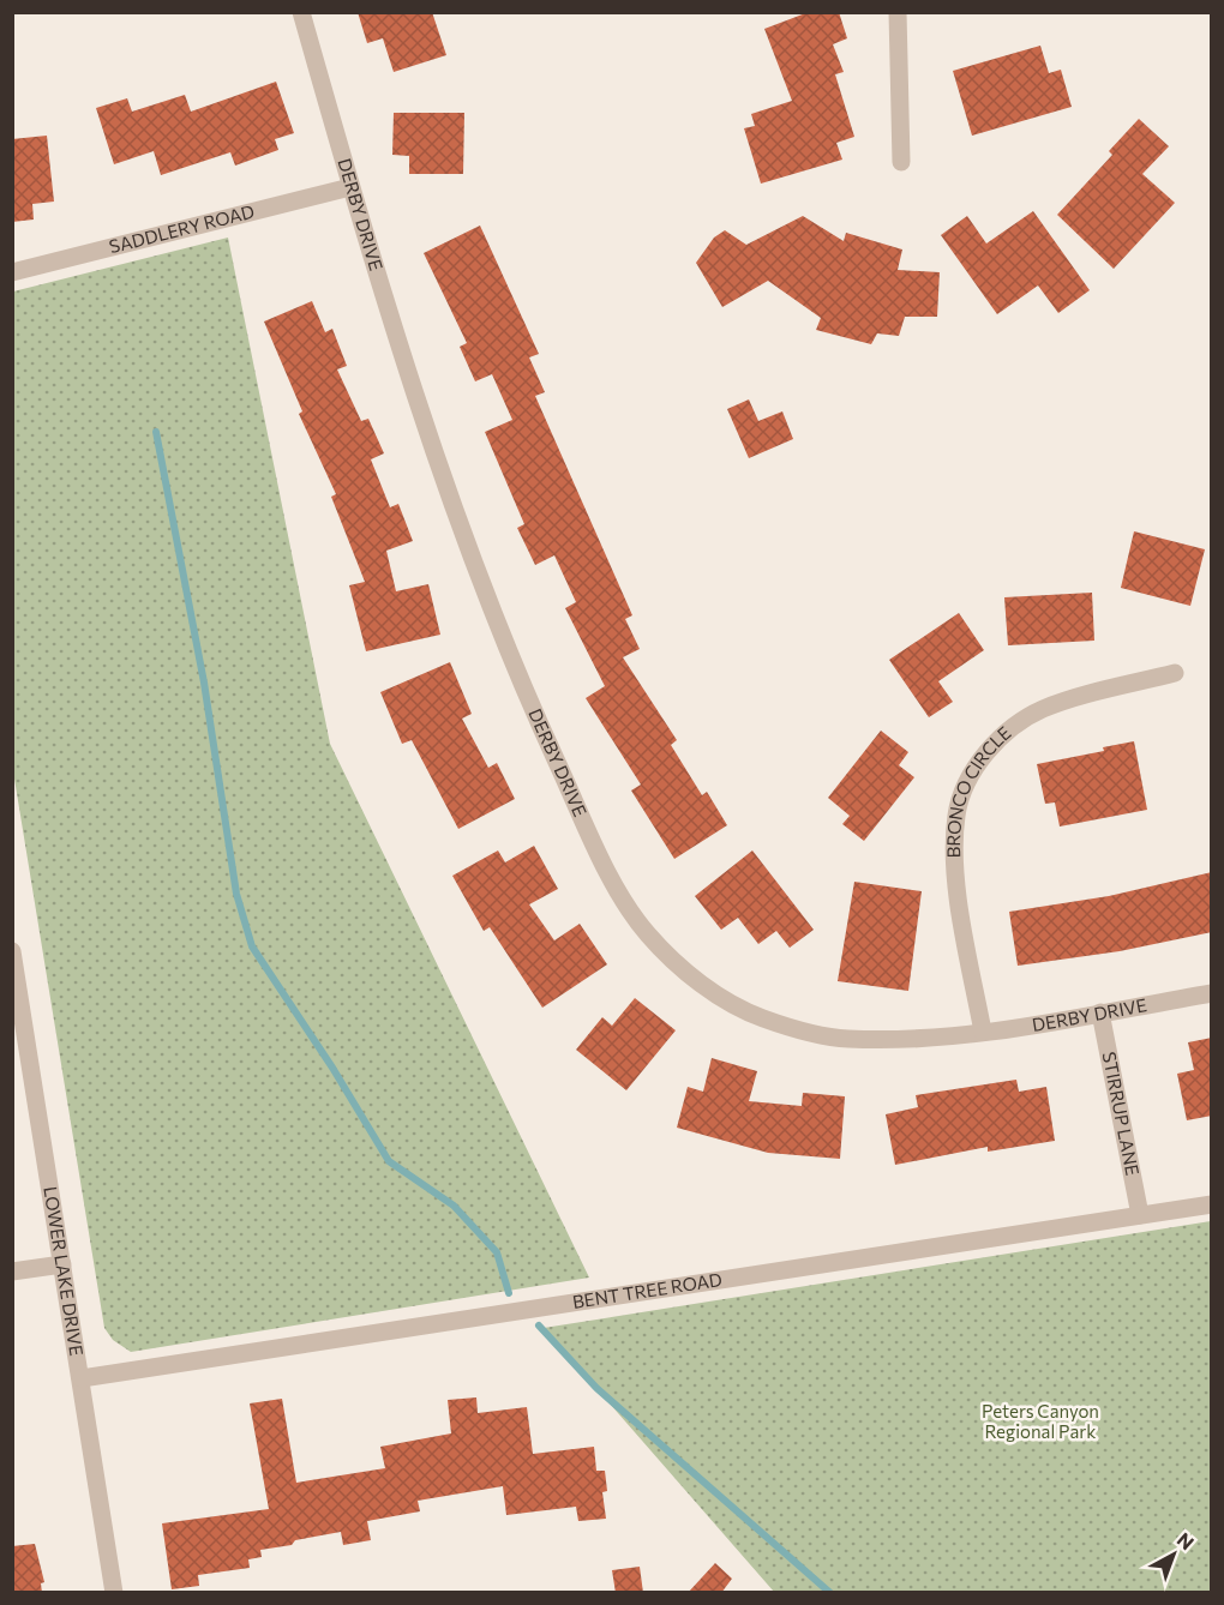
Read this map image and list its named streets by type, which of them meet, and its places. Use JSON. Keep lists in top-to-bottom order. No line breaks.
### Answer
{"streets":{"street":["DERBY DRIVE","SADDLERY ROAD","BRONCO CIRCLE","STIRRUP LANE","LOWER LAKE DRIVE","BENT TREE ROAD"]},"crossings":[["DERBY DRIVE","SADDLERY ROAD"],["DERBY DRIVE","BRONCO CIRCLE"],["DERBY DRIVE","STIRRUP LANE"],["STIRRUP LANE","BENT TREE ROAD"],["LOWER LAKE DRIVE","BENT TREE ROAD"]],"parks":["Peters Canyon Regional Park"],"north":"top right"}
